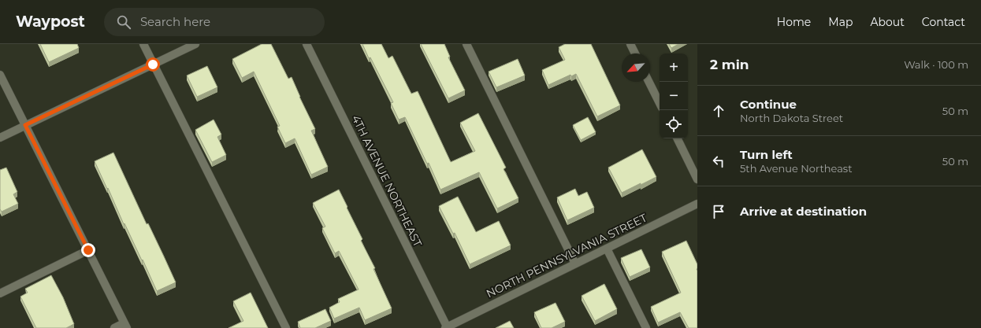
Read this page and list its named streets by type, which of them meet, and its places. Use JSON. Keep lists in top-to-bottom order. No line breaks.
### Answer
{"streets":{"street":["4TH AVENUE NORTHEAST","NORTH PENNSYLVANIA STREET"]},"crossings":[["4TH AVENUE NORTHEAST","NORTH PENNSYLVANIA STREET"]],"north":"bottom left","page":{"header":"Waypost","search":"Search here","nav":["Home","Map","About","Contact"],"heading":["2 min","Walk · 100 m"],"map_buttons":["+","−"],"list":[["Continue","North Dakota Street","50 m"],["Turn left","5th Avenue Northeast","50 m"],"Arrive at destination"]}}
